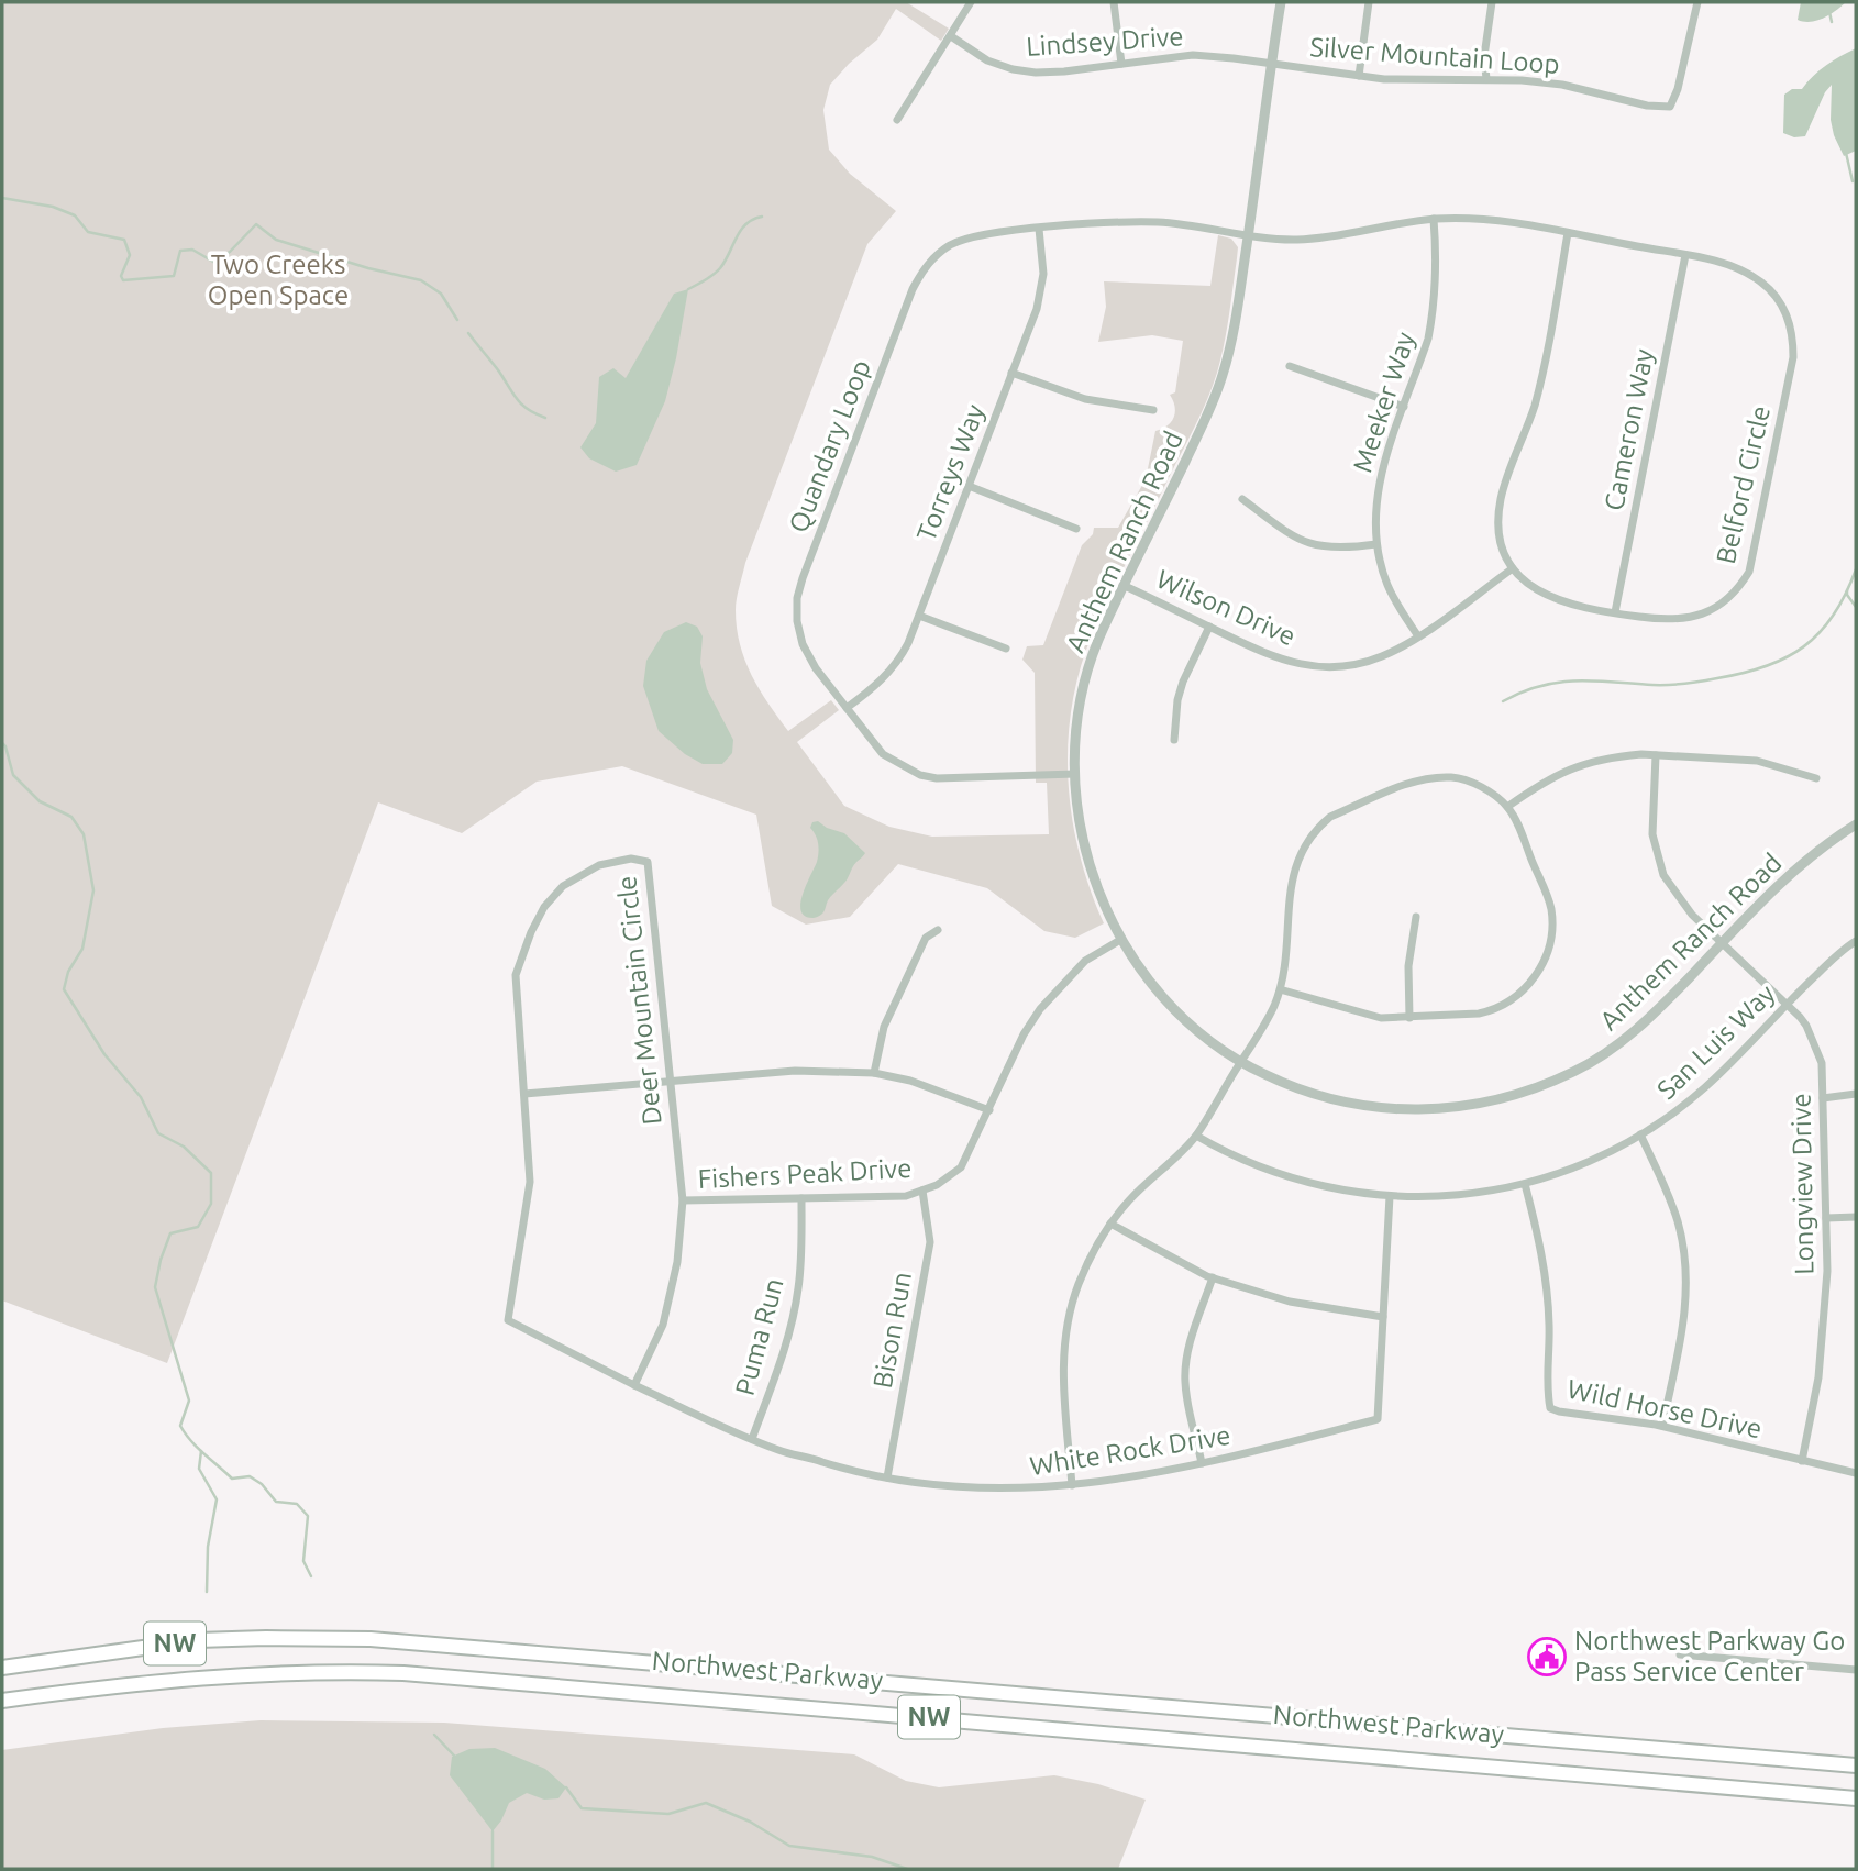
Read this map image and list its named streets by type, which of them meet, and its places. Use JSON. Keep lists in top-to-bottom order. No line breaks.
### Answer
{"streets":{"highway":["NW","Northwest Parkway"],"street":["Lindsey Drive","Silver Mountain Loop","Meeker Way","Cameron Way","Quandary Loop","Torreys Way","Belford Circle","Anthem Ranch Road","Wilson Drive","Deer Mountain Circle","San Luis Way","Fishers Peak Drive","Longview Drive","Bison Run","Puma Run","Wild Horse Drive","White Rock Drive"]},"crossings":[["Lindsey Drive","Silver Mountain Loop"],["Lindsey Drive","Anthem Ranch Road"],["Silver Mountain Loop","Anthem Ranch Road"],["Meeker Way","Belford Circle"],["Meeker Way","Wilson Drive"],["Cameron Way","Belford Circle"],["Quandary Loop","Torreys Way"],["Quandary Loop","Belford Circle"],["Quandary Loop","Anthem Ranch Road"],["Belford Circle","Anthem Ranch Road"],["Belford Circle","Wilson Drive"],["Anthem Ranch Road","Wilson Drive"],["Anthem Ranch Road","Fishers Peak Drive"],["Anthem Ranch Road","Longview Drive"],["Deer Mountain Circle","Fishers Peak Drive"],["Deer Mountain Circle","White Rock Drive"],["San Luis Way","Longview Drive"],["San Luis Way","Wild Horse Drive"],["San Luis Way","White Rock Drive"],["Fishers Peak Drive","Bison Run"],["Fishers Peak Drive","Puma Run"],["Longview Drive","Wild Horse Drive"],["Bison Run","White Rock Drive"],["Puma Run","White Rock Drive"]],"parks":["Two Creeks Open Space"],"places":{"public building":["Northwest Parkway Go Pass Service Center"]}}
